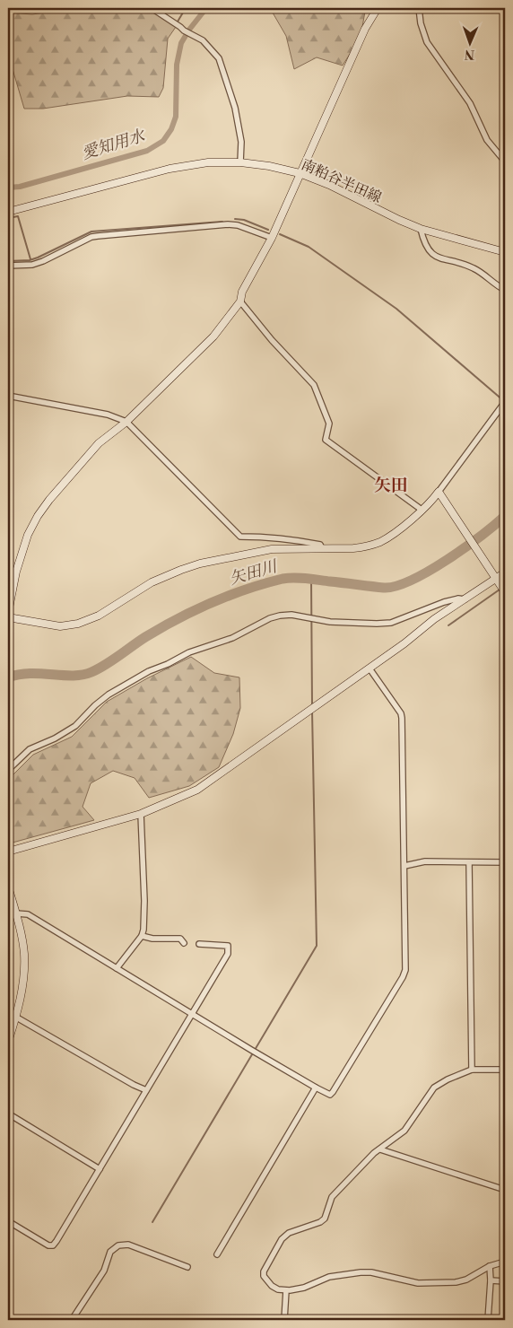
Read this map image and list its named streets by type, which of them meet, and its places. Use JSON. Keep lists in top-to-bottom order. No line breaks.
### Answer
{"streets":{"street":["南粕谷半田線"]},"districts":["矢田"],"water":["愛知用水","矢田川"],"north":"bottom"}
